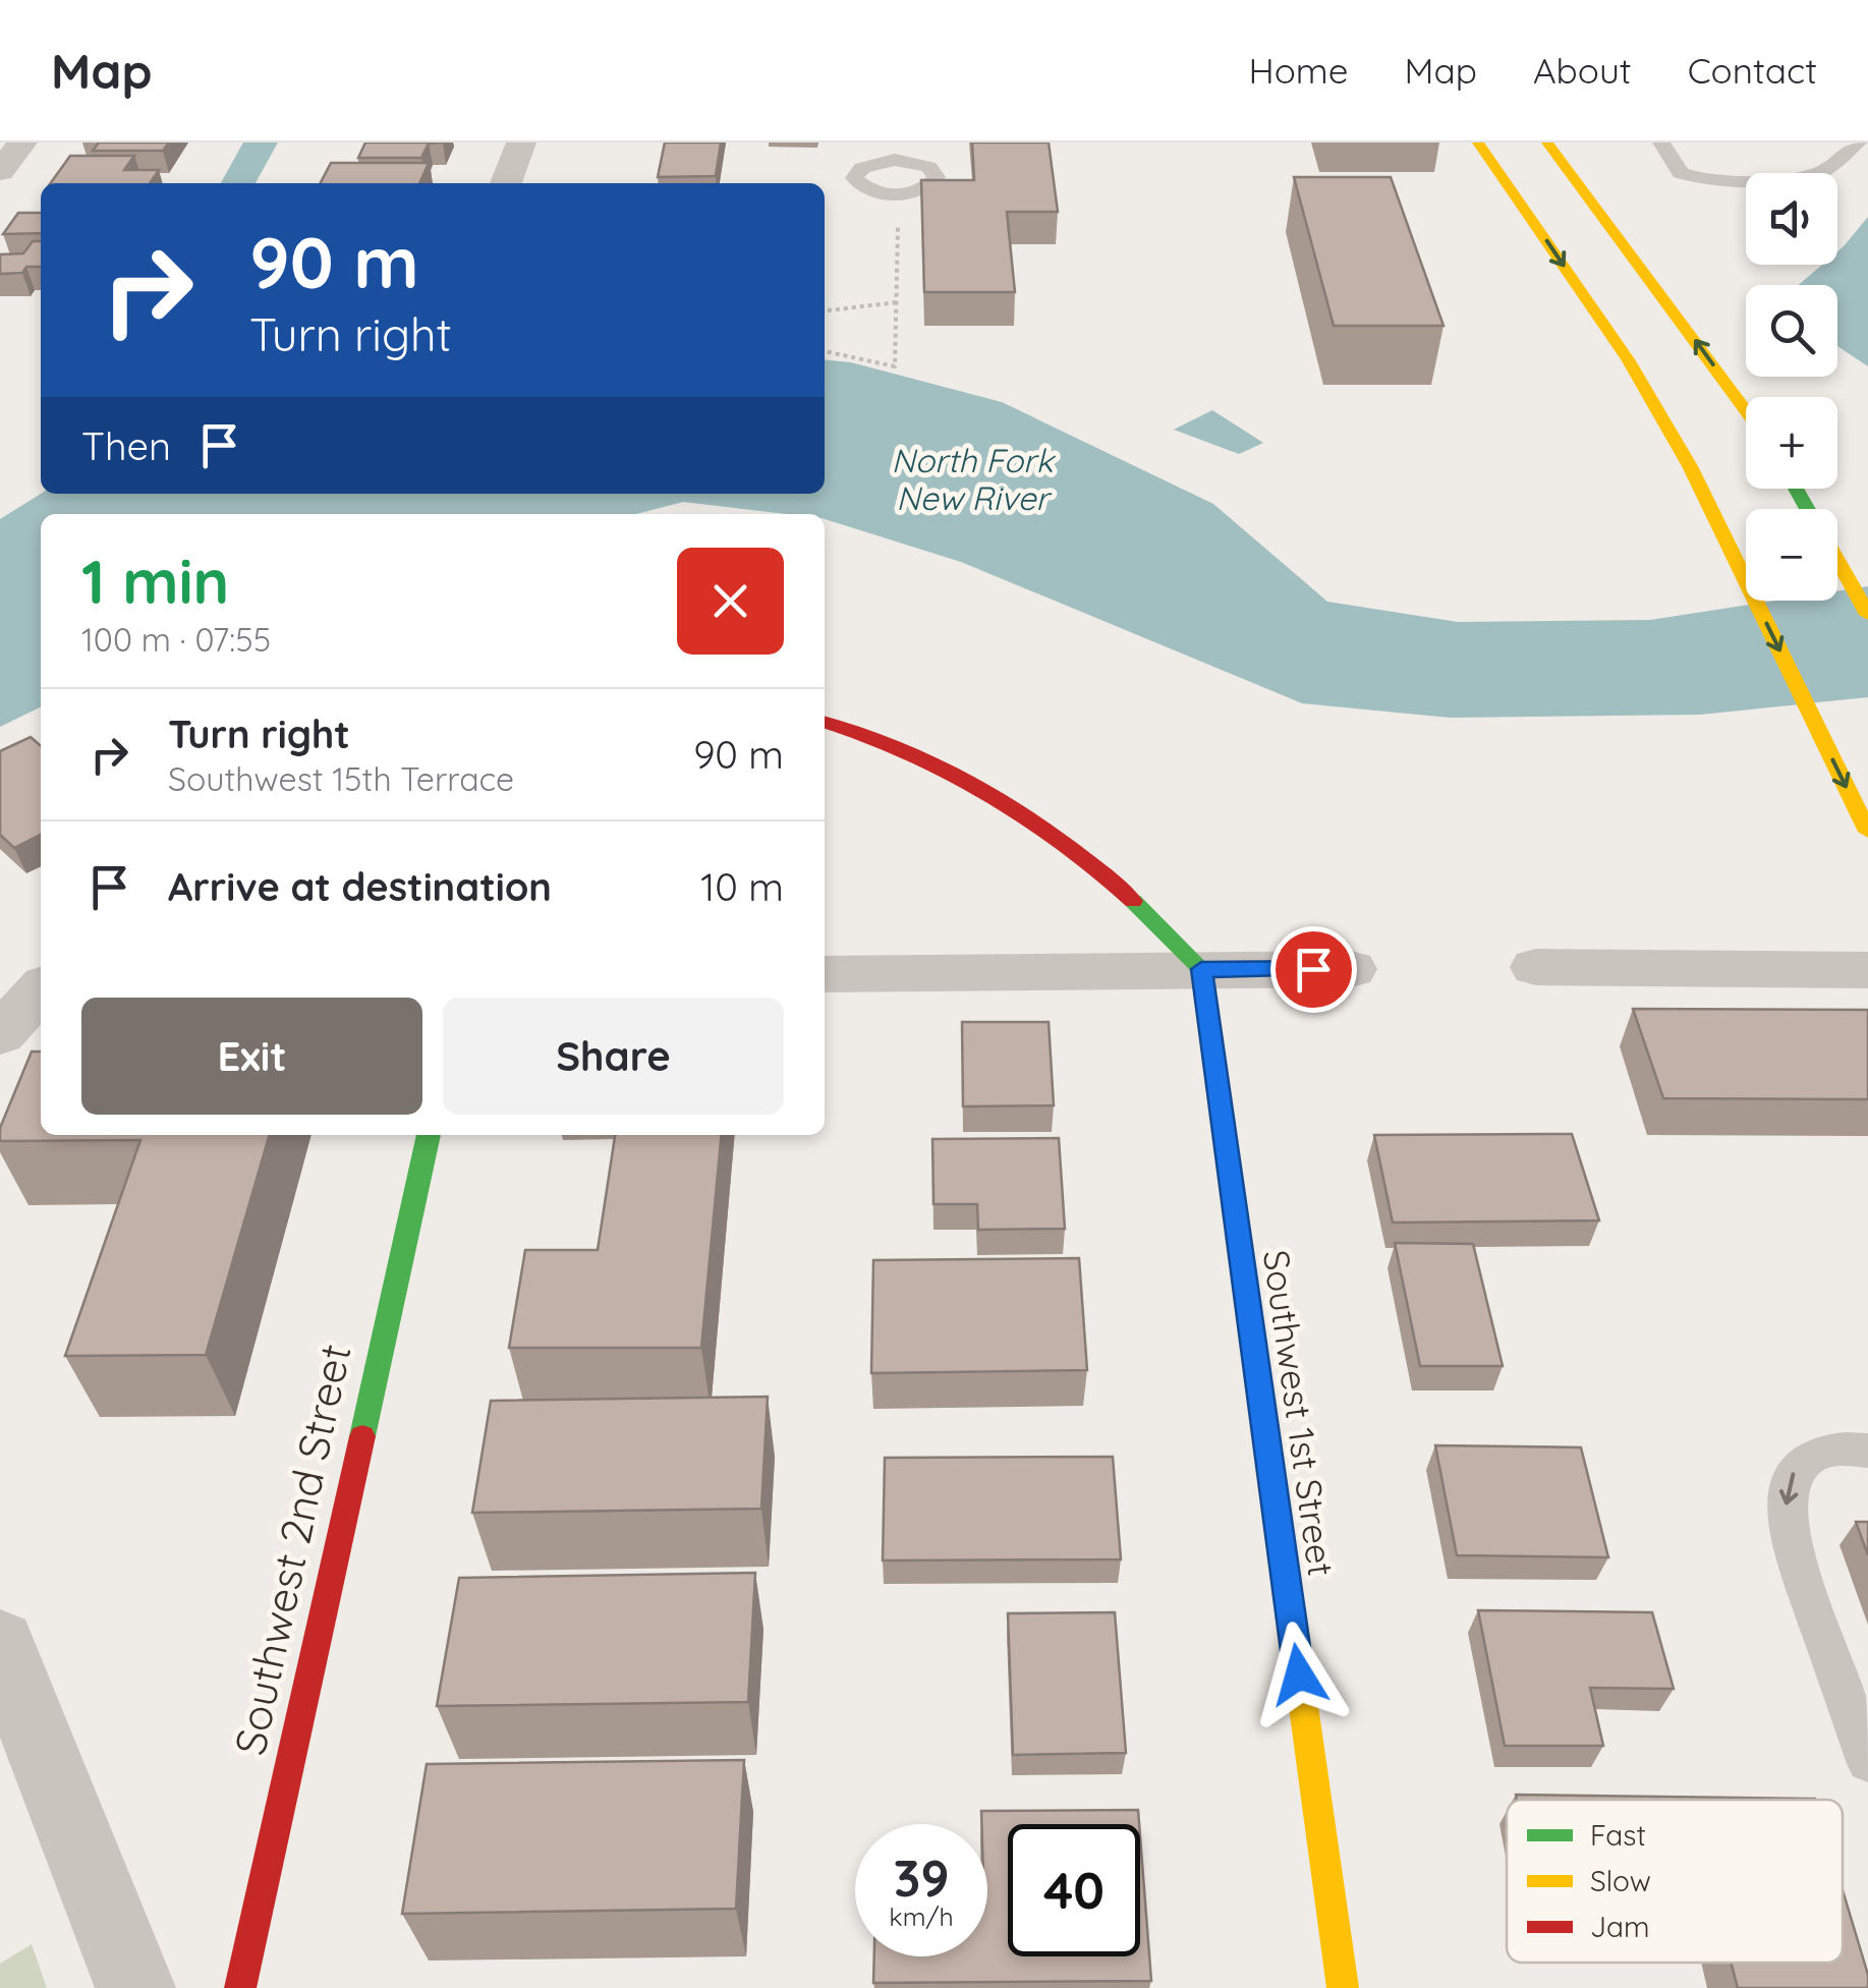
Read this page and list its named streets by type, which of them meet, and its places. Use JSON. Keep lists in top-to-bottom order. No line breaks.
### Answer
{"streets":{"main road":["Southwest 1st Street","Southwest 2nd Street"]},"water":["North Fork New River"],"legend":["Fast","Slow","Jam"],"page":{"header":"Map","nav":["Home","Map","About","Contact"],"map_buttons":["+","−"],"turn":["90 m","Turn right"],"then":"Then","heading":["1 min","100 m · 07:55"],"list":[{"name":"Turn right","note":"Southwest 15th Terrace","value":"90 m"},{"name":"Arrive at destination","value":"10 m"}],"buttons":["Exit","Share"],"speed":"39 km/h","limit":"40"}}
